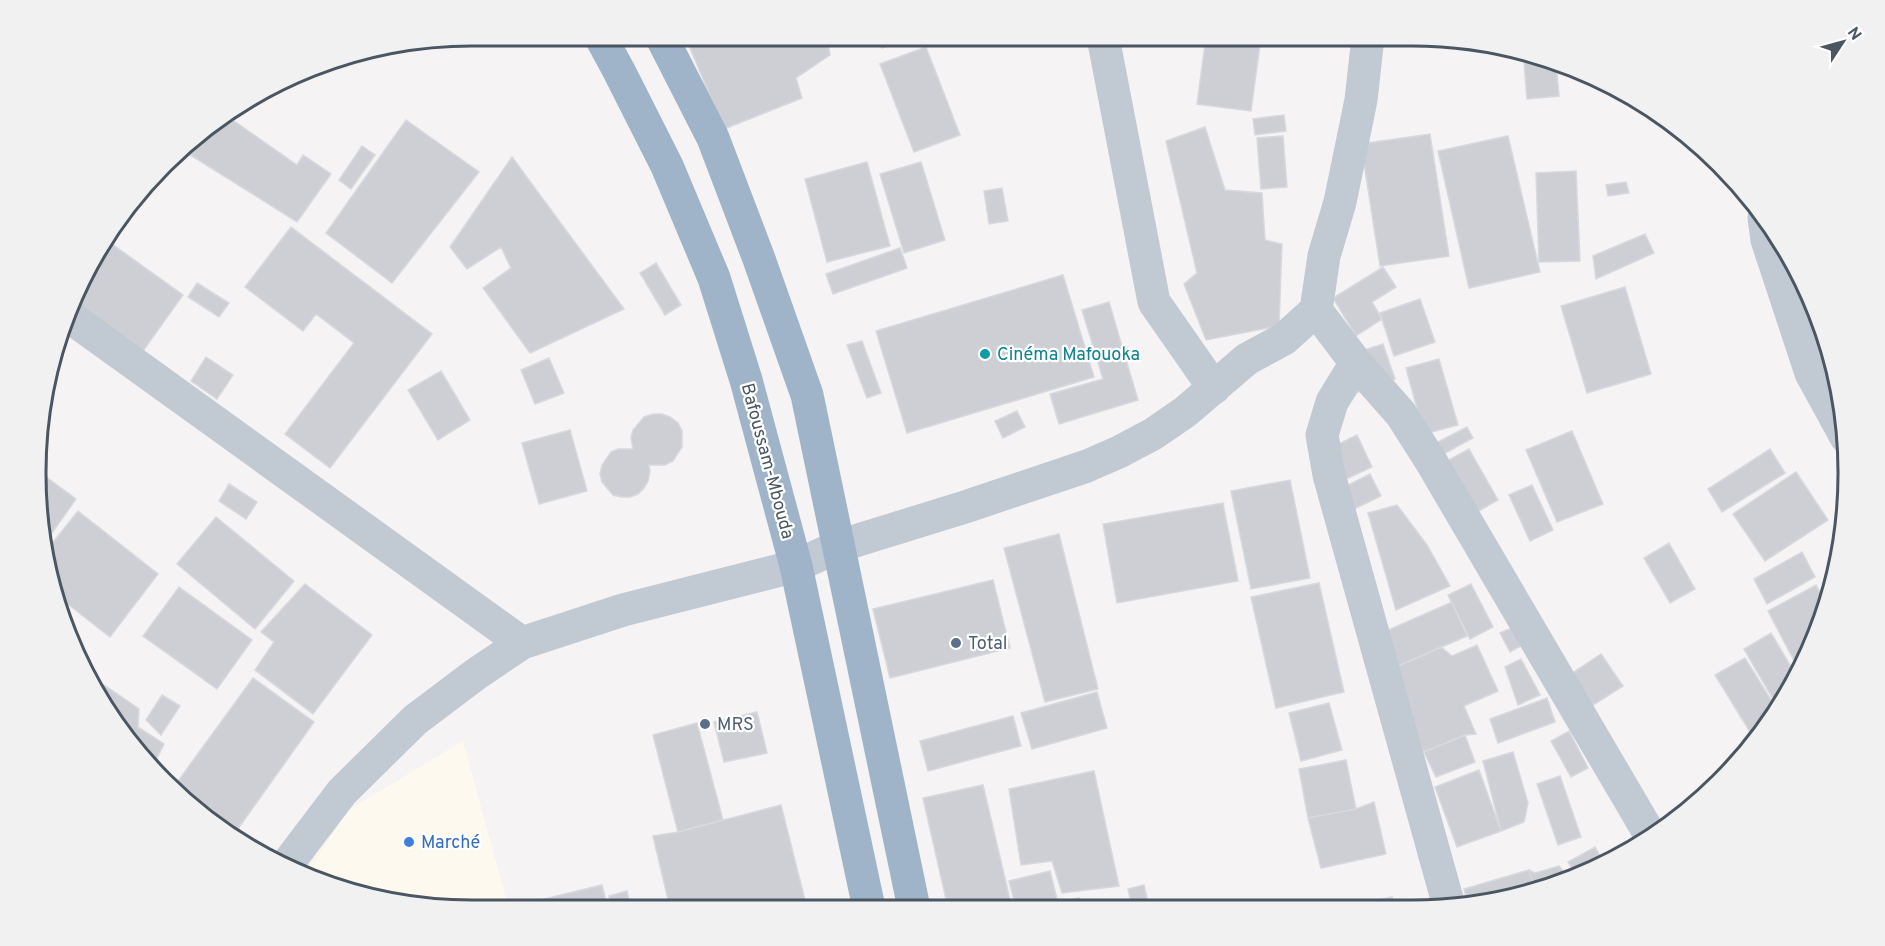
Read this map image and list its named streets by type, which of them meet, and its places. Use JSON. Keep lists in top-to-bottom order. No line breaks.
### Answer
{"streets":{"highway":["Bafoussam-Mbouda"]},"places":["Cinéma Mafouoka","Total","MRS","Marché"],"north":"top right"}
